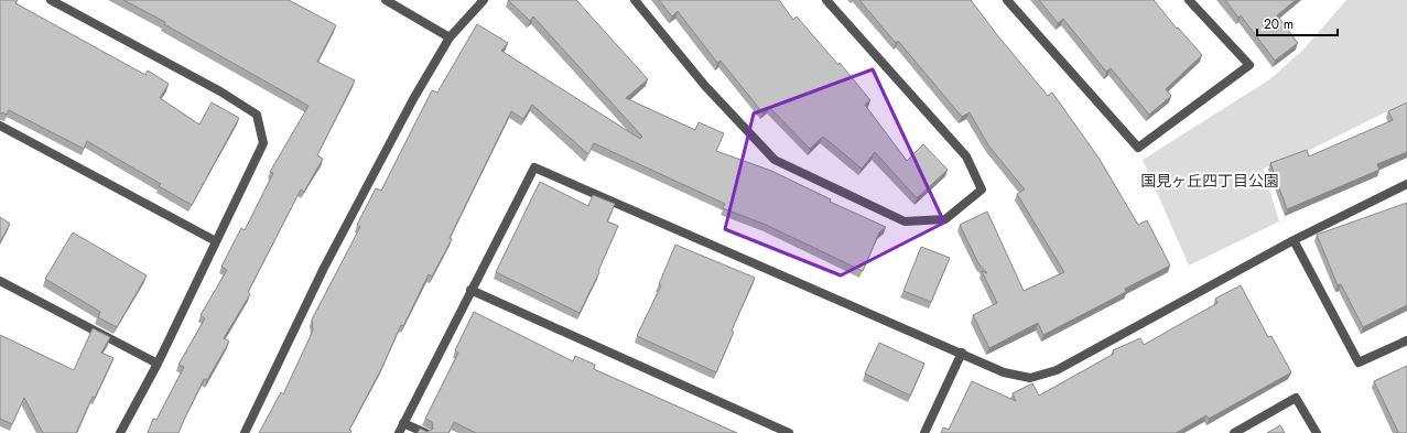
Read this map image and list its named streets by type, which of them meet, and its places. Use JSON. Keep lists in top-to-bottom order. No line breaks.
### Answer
{"parks":["国見ヶ丘四丁目公園"],"scale_bar":"20 m"}
